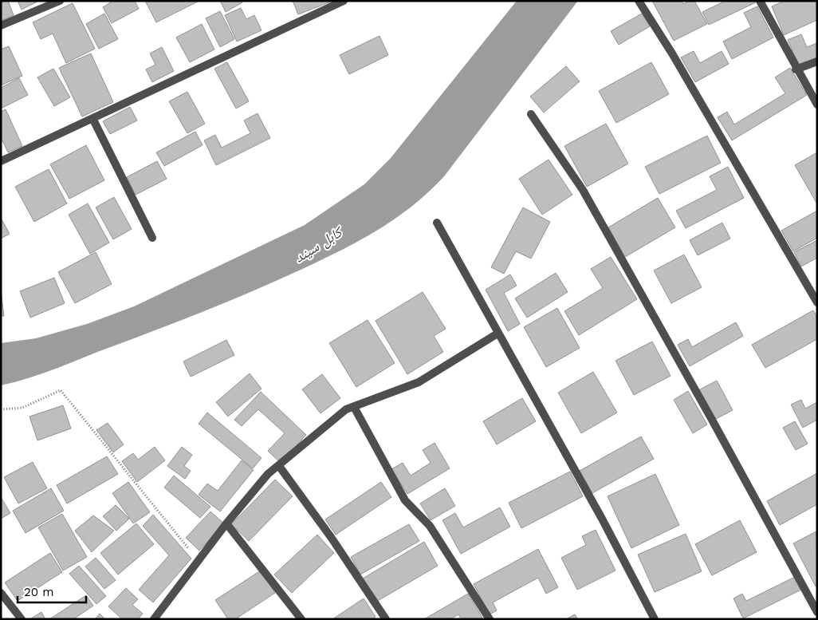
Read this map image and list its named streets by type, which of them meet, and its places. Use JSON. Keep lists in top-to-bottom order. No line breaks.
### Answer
{"water":["کابل سيند"],"scale_bar":"20 m"}
